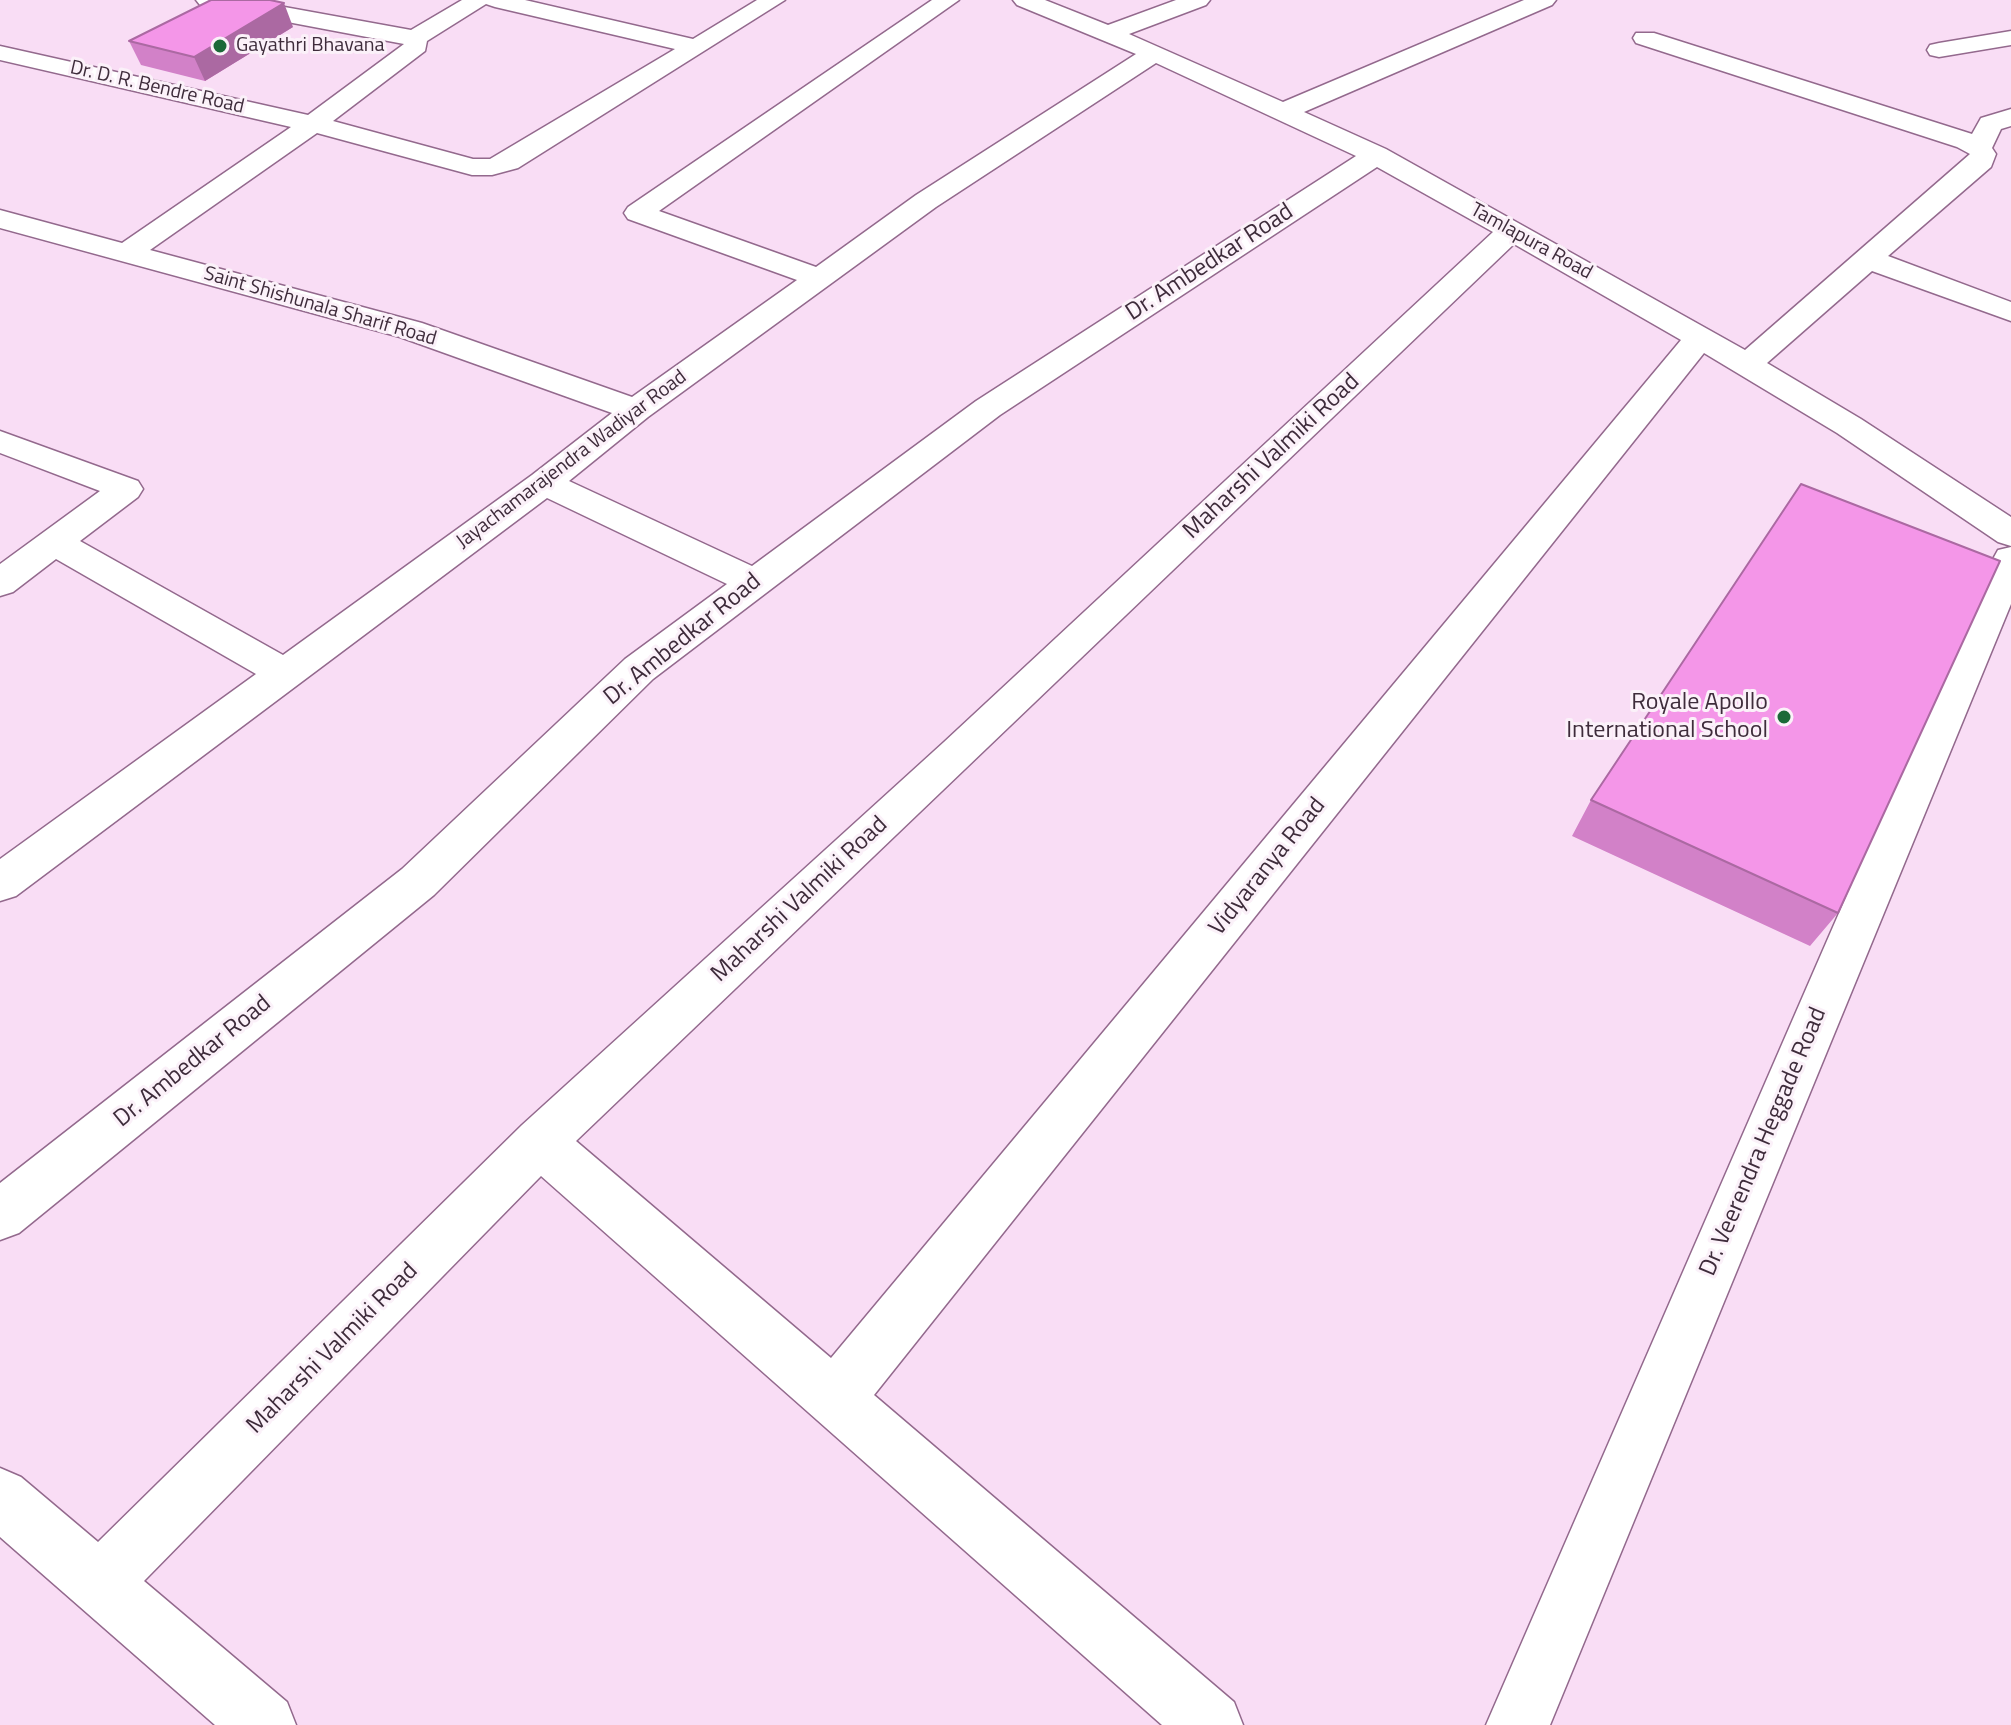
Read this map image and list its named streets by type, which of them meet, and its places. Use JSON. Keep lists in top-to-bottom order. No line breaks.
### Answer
{"streets":{"street":["Dr. D. R. Bendre Road","Tamlapura Road","Dr. Ambedkar Road","Saint Shishunala Sharif Road","Maharshi Valmiki Road","Jayachamarajendra Wadiyar Road","Vidyaranya Road","Dr. Veerendra Heggade Road"]},"crossings":[["Tamlapura Road","Dr. Ambedkar Road"],["Tamlapura Road","Maharshi Valmiki Road"],["Tamlapura Road","Jayachamarajendra Wadiyar Road"],["Tamlapura Road","Vidyaranya Road"],["Saint Shishunala Sharif Road","Jayachamarajendra Wadiyar Road"]],"places":["Gayathri Bhavana","Royale Apollo International School"]}
